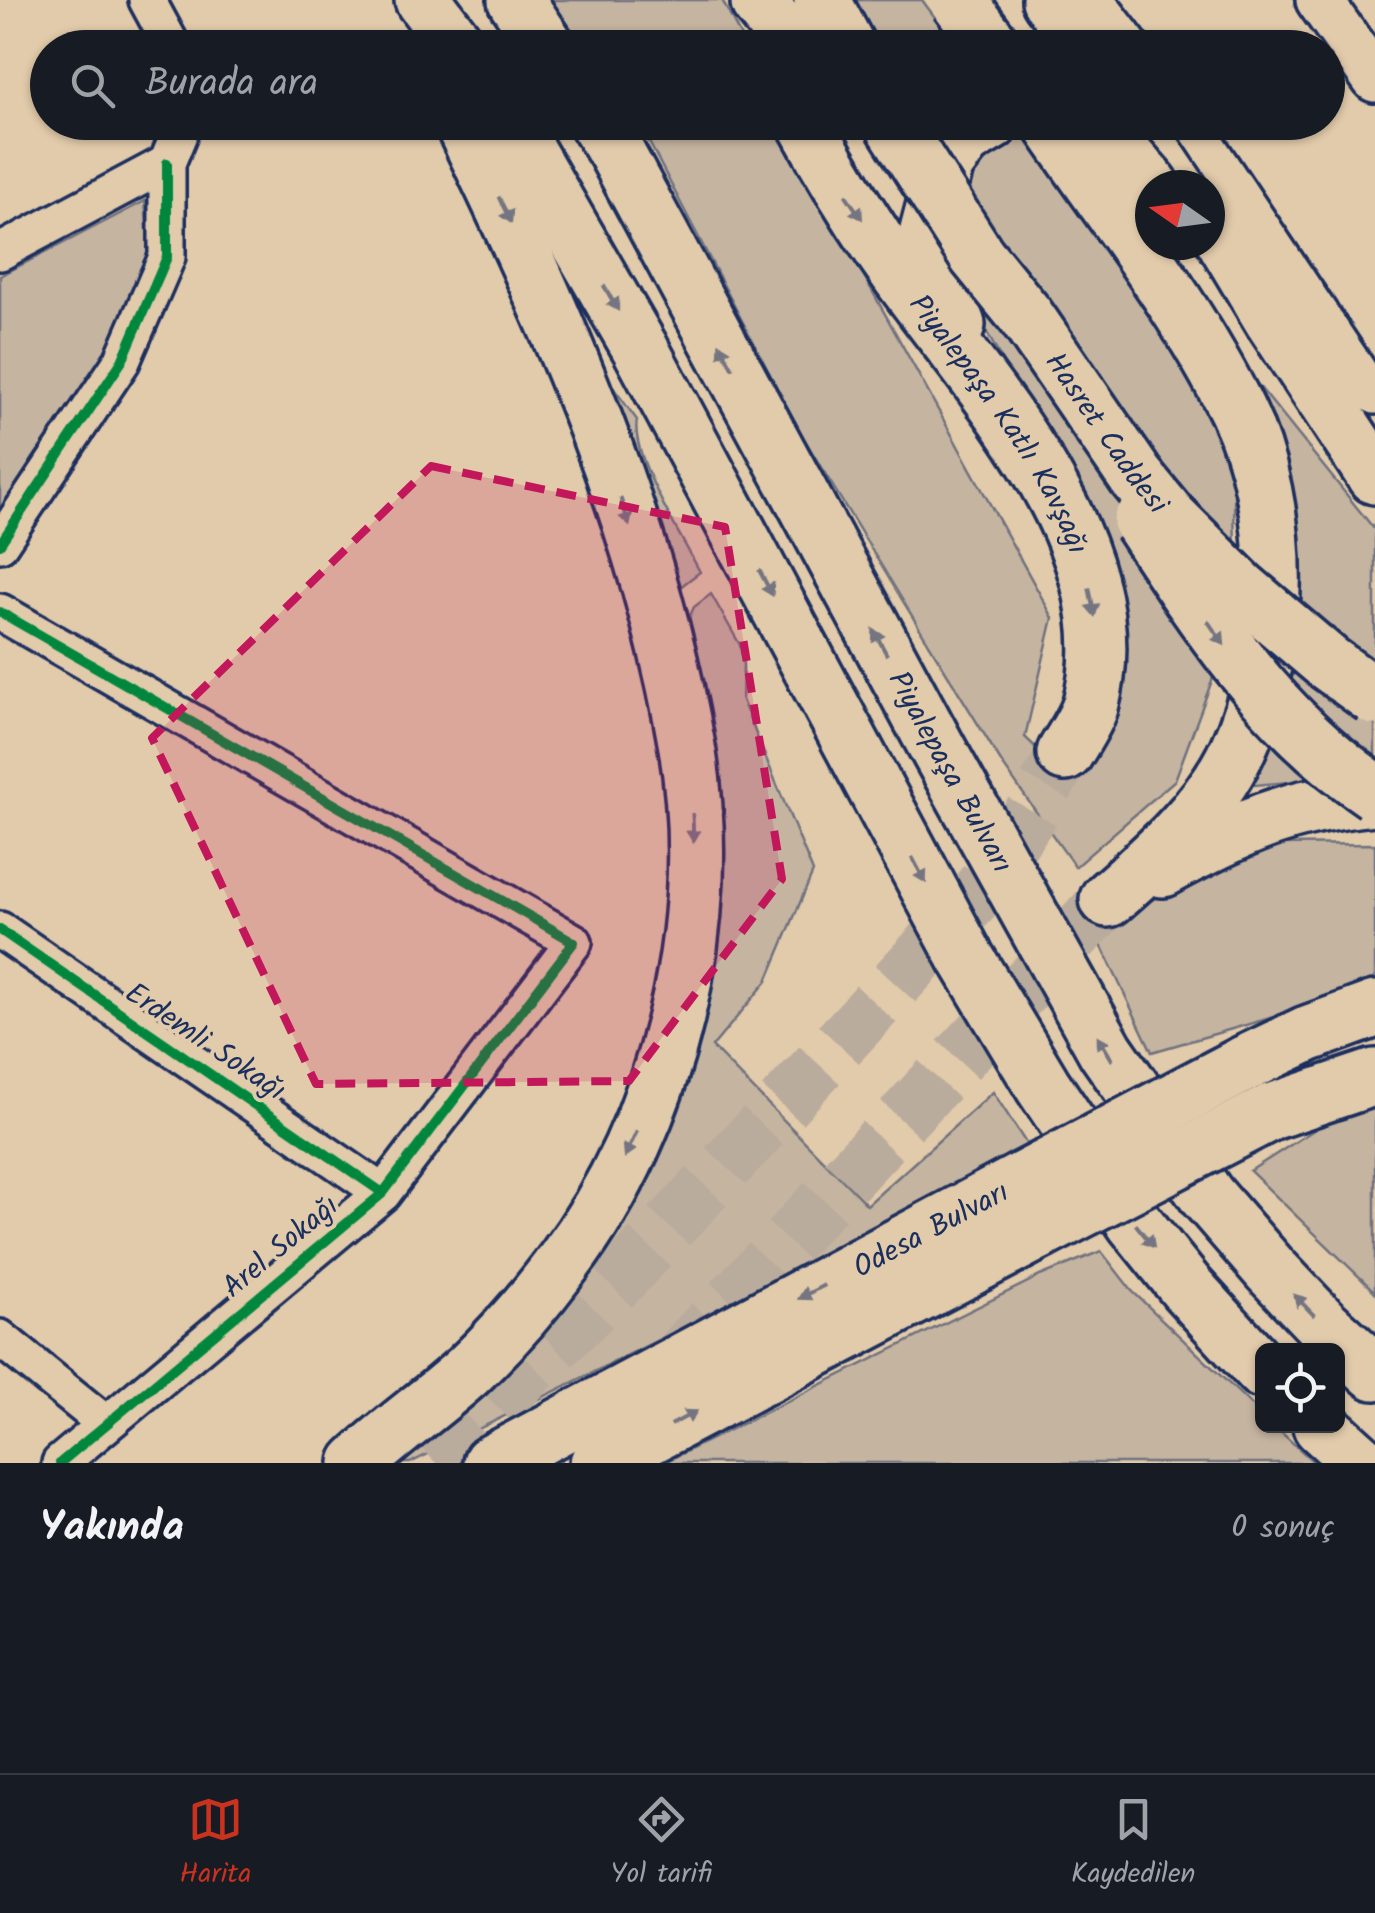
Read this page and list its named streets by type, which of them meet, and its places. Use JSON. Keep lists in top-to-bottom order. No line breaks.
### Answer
{"streets":{"main road":["Piyalepaşa Katlı Kavşağı","Hasret Caddesi","Piyalepaşa Bulvarı","Odesa Bulvarı"],"street":["Erdemli Sokağı","Arel Sokağı"]},"crossings":[["Erdemli Sokağı","Arel Sokağı"]],"north":"left","page":{"search":"Burada ara","heading":["Yakında","0 sonuç"],"nav":["Harita","Yol tarifi","Kaydedilen"]}}
